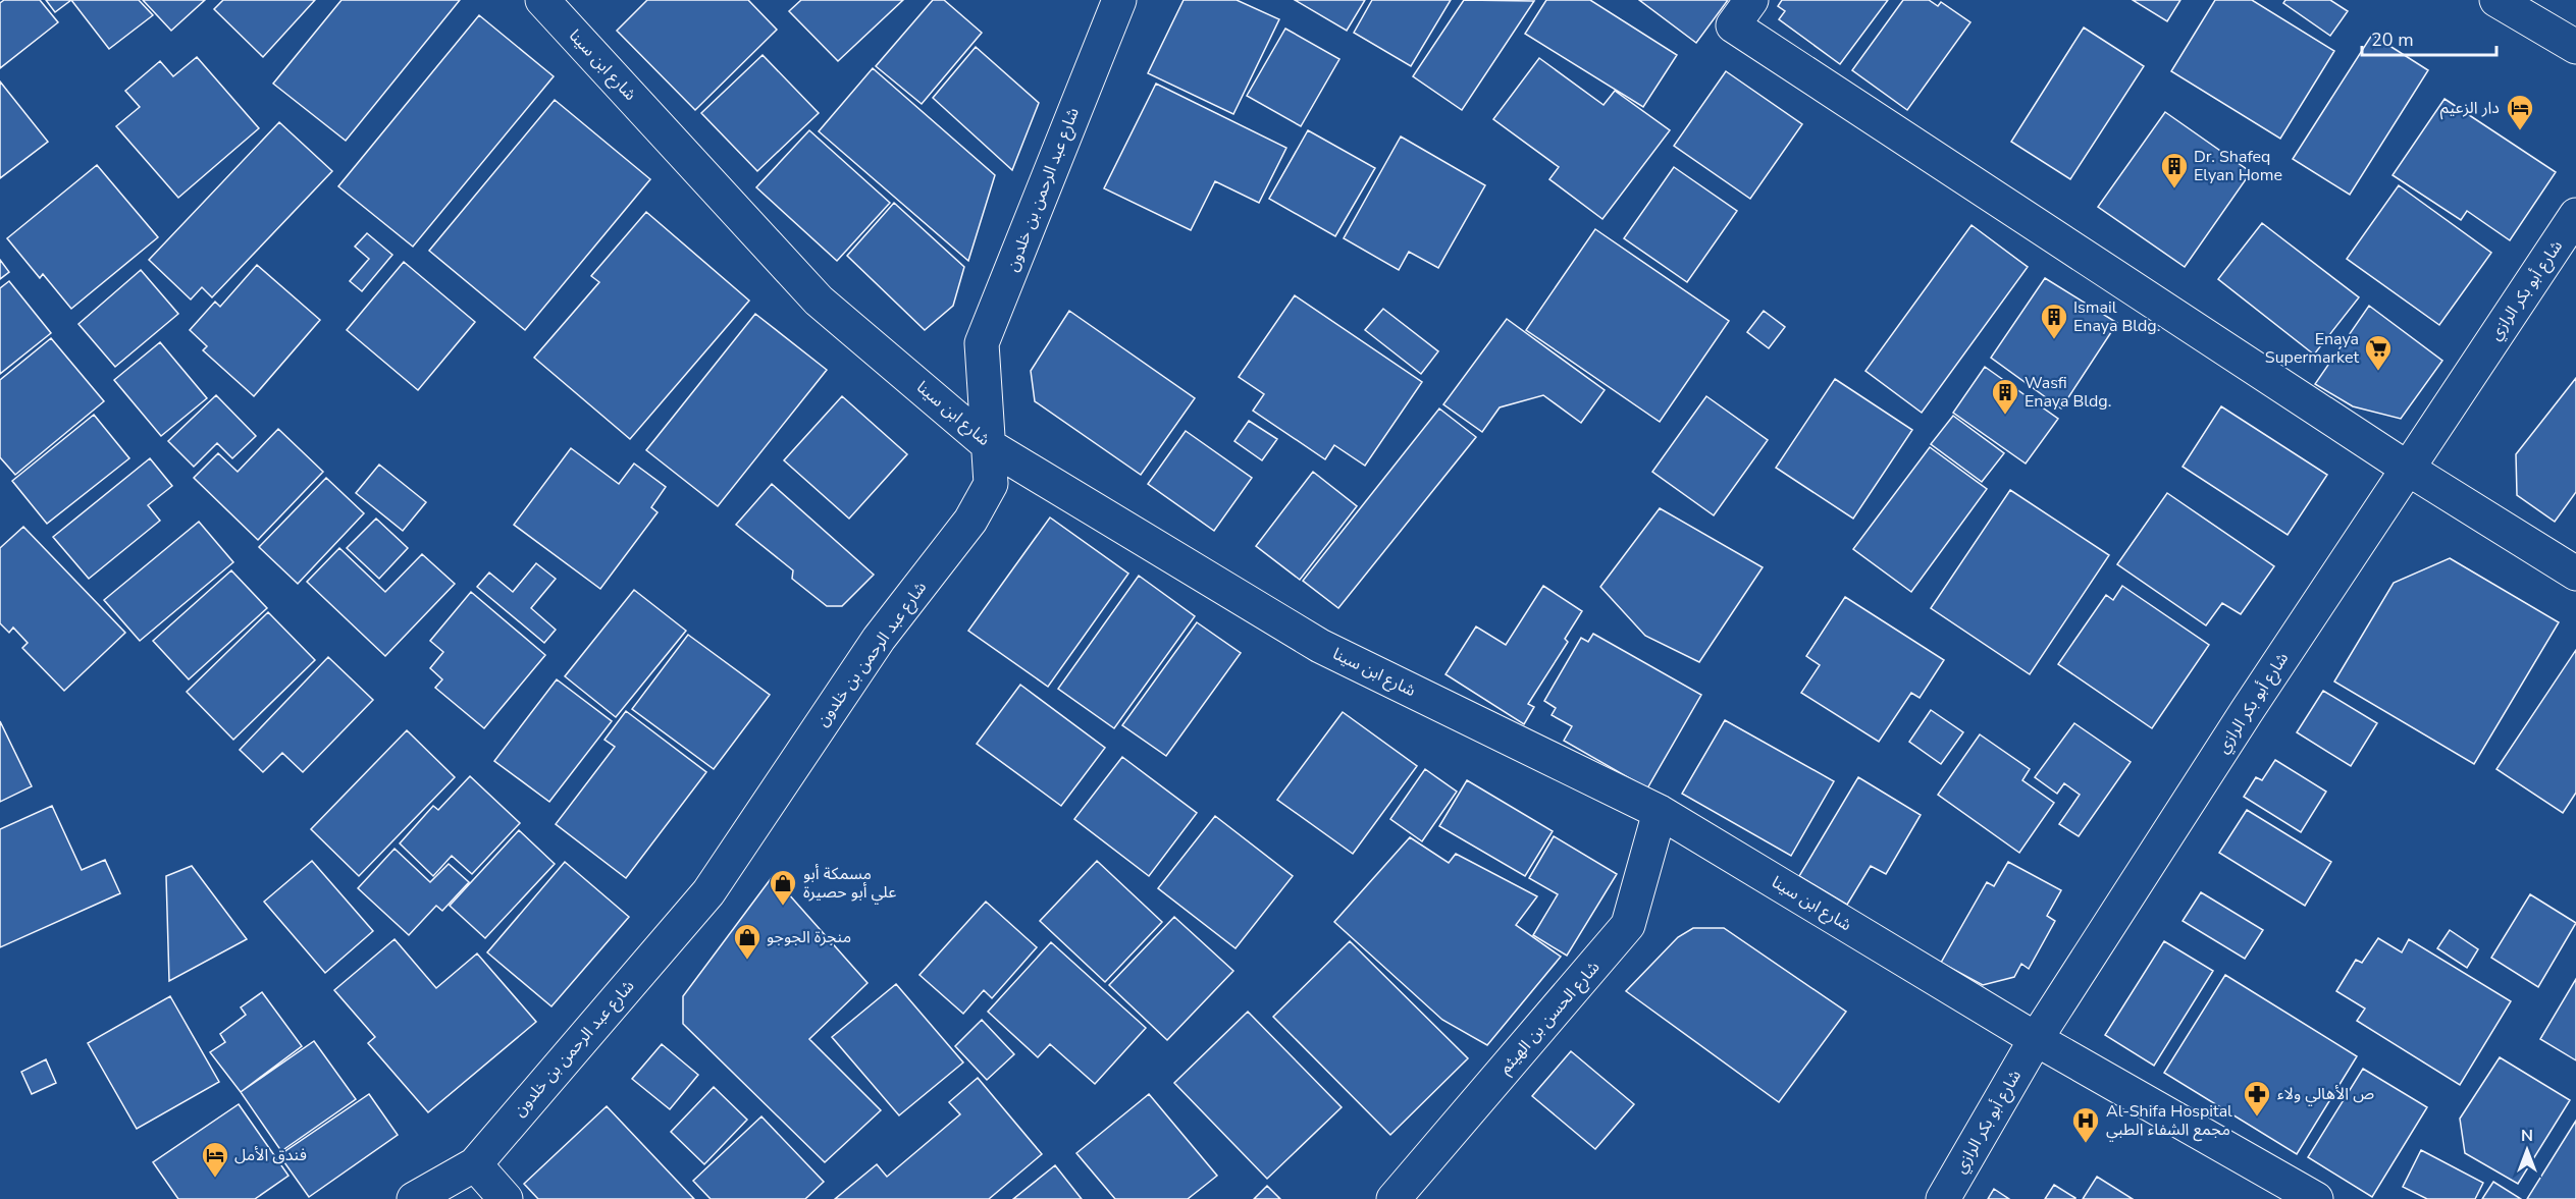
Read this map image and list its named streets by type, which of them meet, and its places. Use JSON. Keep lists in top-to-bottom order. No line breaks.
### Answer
{"streets":{"street":["شارع ابن سينا","شارع عبد الرحمن بن خلدون","شارع أبو بكر الرازي","شارع الحسن بن الهيثم"]},"crossings":[["شارع ابن سينا","شارع عبد الرحمن بن خلدون"],["شارع ابن سينا","شارع أبو بكر الرازي"],["شارع ابن سينا","شارع الحسن بن الهيثم"]],"places":{"hotel":["دار الزعيم","فندق الأمل"],"building":["Dr. Shafeq Elyan Home","Ismail Enaya Bldg.","Wasfi Enaya Bldg."],"supermarket":["Enaya Supermarket"],"shop":["مسمكة أبو علي أبو حصيرة","منجرة الجوجو"],"pharmacy":["ص الأهالي ولاء"],"hospital":["Al-Shifa Hospital مجمع الشفاء الطبي"]},"scale_bar":"20 m","north":"top"}
